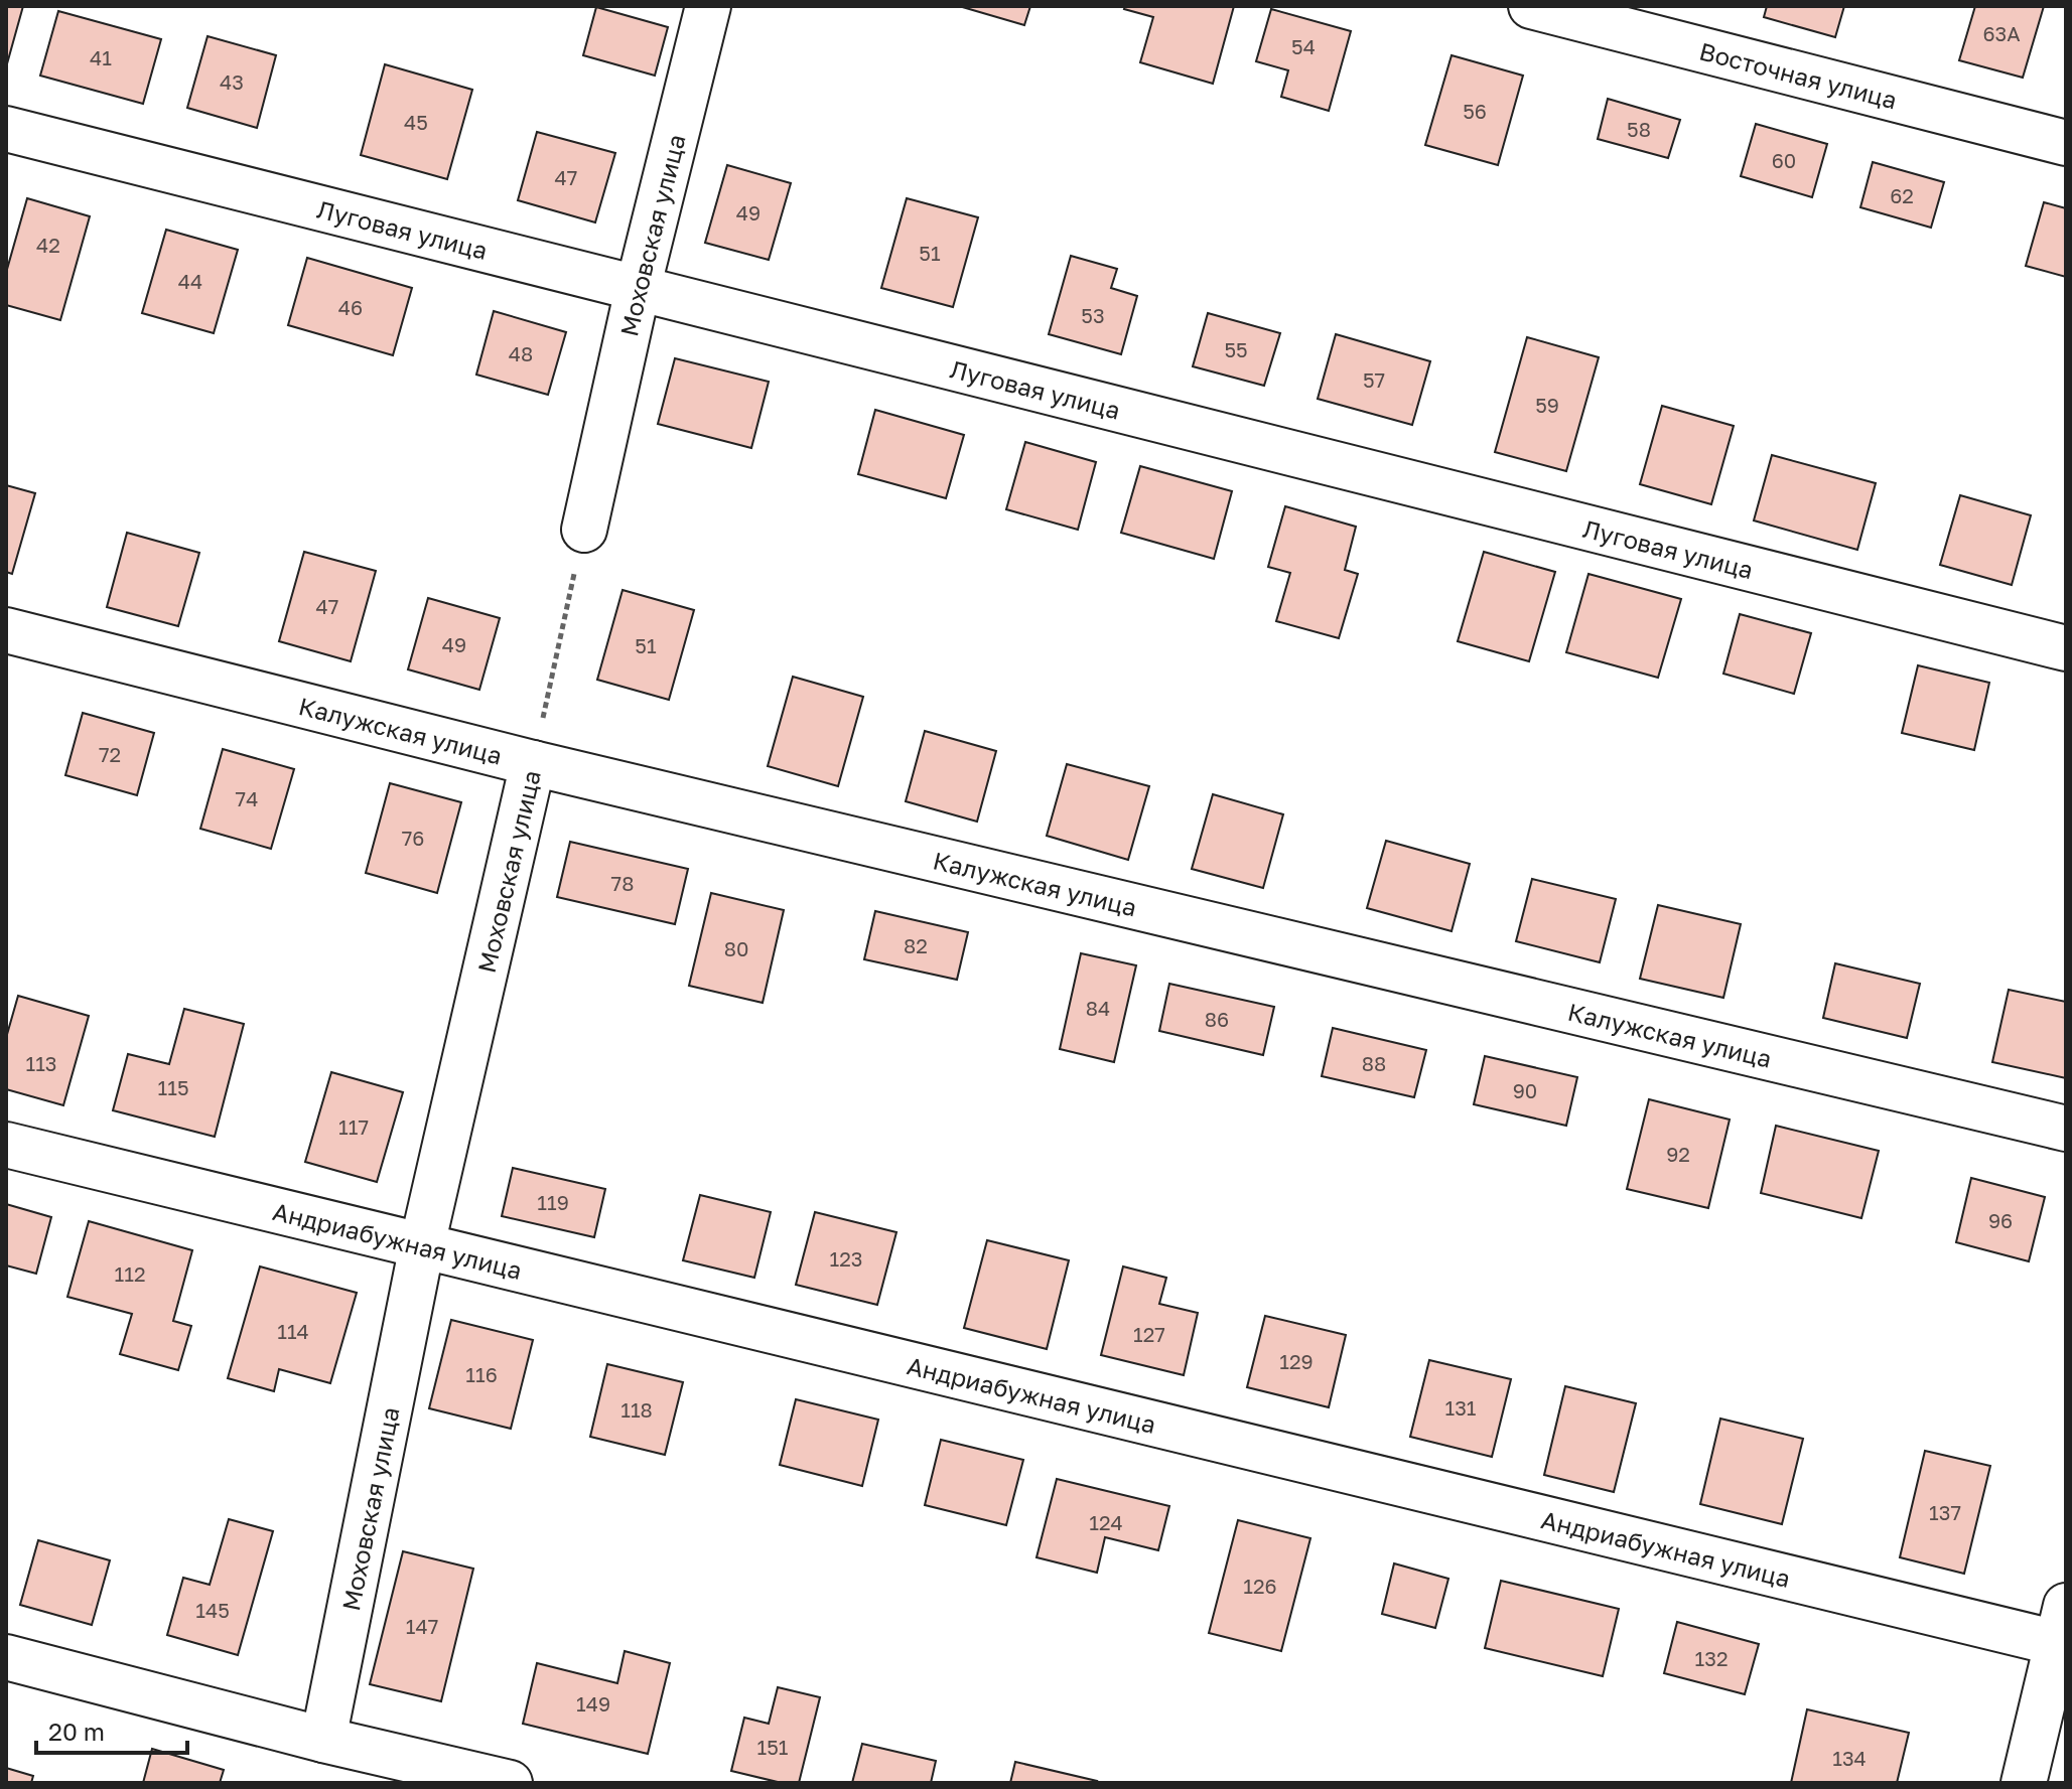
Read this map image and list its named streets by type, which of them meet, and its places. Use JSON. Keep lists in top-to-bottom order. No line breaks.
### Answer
{"streets":{"street":["Восточная улица","Луговая улица","Моховская улица","Калужская улица","Андриабужная улица"]},"crossings":[["Луговая улица","Моховская улица"],["Моховская улица","Калужская улица"],["Моховская улица","Андриабужная улица"]],"house_numbers":["63А","54","41","43","56","45","58","60","47","62","49","42","51","44","46","53","55","48","57","59","47","49","51","72","74","76","78","82","80","84","86","113","88","115","90","117","92","119","96","123","112","114","127","129","116","131","118","137","124","126","145","147","132","149","151","134"],"scale_bar":"20 m"}
